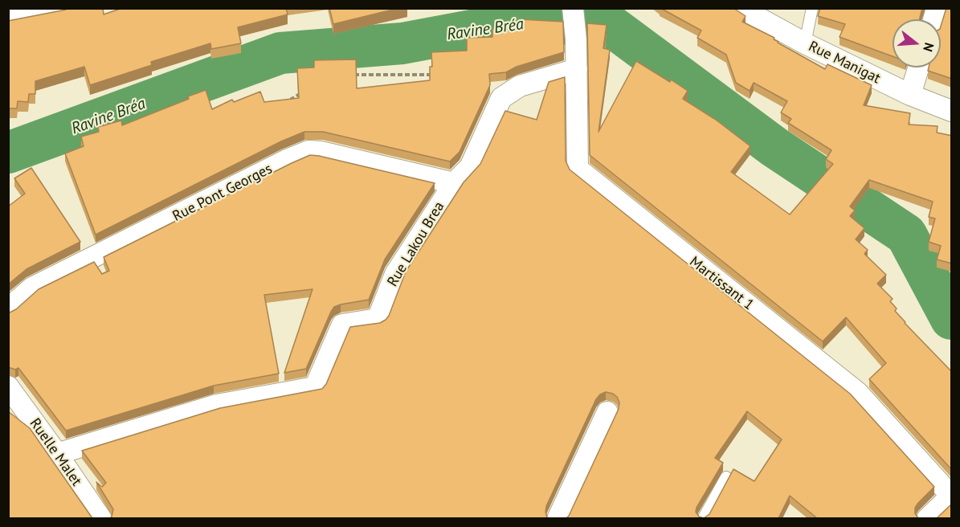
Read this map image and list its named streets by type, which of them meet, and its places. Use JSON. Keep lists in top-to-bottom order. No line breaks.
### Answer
{"streets":{"street":["Rue Manigat","Rue Pont Georges","Rue Lakou Brea","Martissant 1","Ruelle Malet"]},"crossings":[["Rue Pont Georges","Rue Lakou Brea"],["Rue Lakou Brea","Martissant 1"],["Rue Lakou Brea","Ruelle Malet"]],"water":["Ravine Bréa"],"north":"right"}
